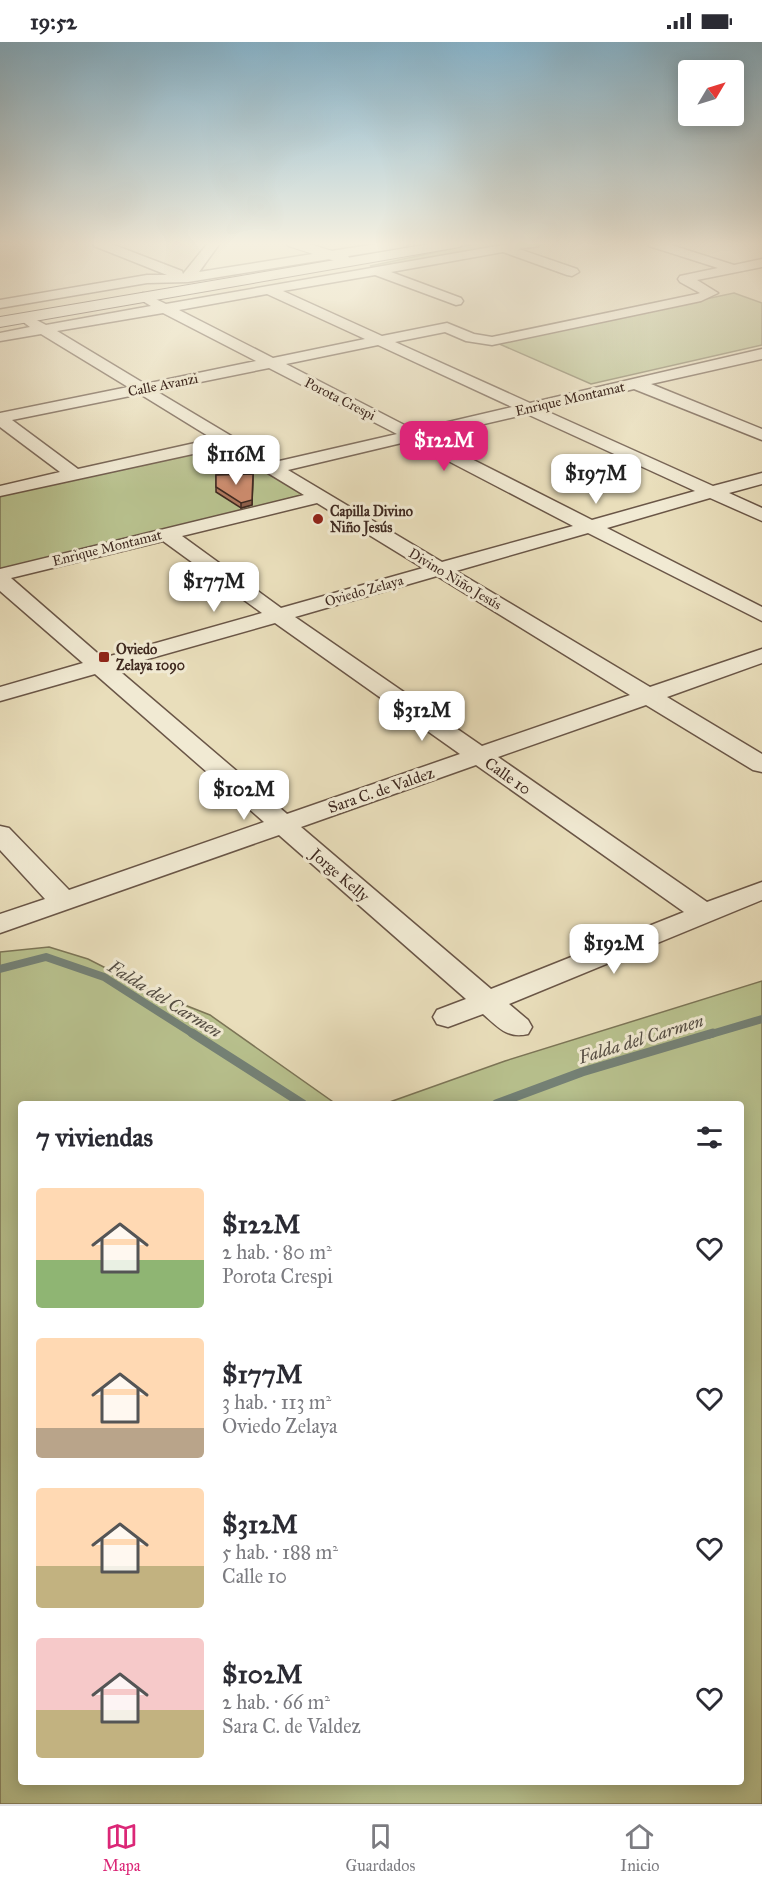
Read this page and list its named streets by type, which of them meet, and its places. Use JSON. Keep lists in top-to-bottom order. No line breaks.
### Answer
{"streets":{"street":["Calle Avanzi","Porota Crespi","Enrique Montamat","Divino Niño Jesús","Oviedo Zelaya","Calle 10","Sara C. de Valdez","Jorge Kelly"]},"crossings":[["Calle Avanzi","Porota Crespi"],["Calle Avanzi","Divino Niño Jesús"],["Porota Crespi","Enrique Montamat"],["Porota Crespi","Oviedo Zelaya"],["Enrique Montamat","Divino Niño Jesús"],["Enrique Montamat","Calle 10"],["Divino Niño Jesús","Oviedo Zelaya"],["Divino Niño Jesús","Sara C. de Valdez"],["Oviedo Zelaya","Calle 10"],["Oviedo Zelaya","Jorge Kelly"],["Calle 10","Sara C. de Valdez"],["Sara C. de Valdez","Jorge Kelly"]],"water":["Falda del Carmen"],"places":{"other":["Capilla Divino Niño Jesús"],"transit":["Oviedo Zelaya 1090"]},"north":"top right","page":{"status":"19:52","price":["$122M","$116M","$197M","$177M","$312M","$102M","$192M"],"heading":"7 viviendas","list":[{"name":"$122M","note":"2 hab. · 80 m² · Porota Crespi"},{"name":"$177M","note":"3 hab. · 113 m² · Oviedo Zelaya"},{"name":"$312M","note":"5 hab. · 188 m² · Calle 10"},{"name":"$102M","note":"2 hab. · 66 m² · Sara C. de Valdez"}],"tabs":["Mapa","Guardados","Inicio"]}}
